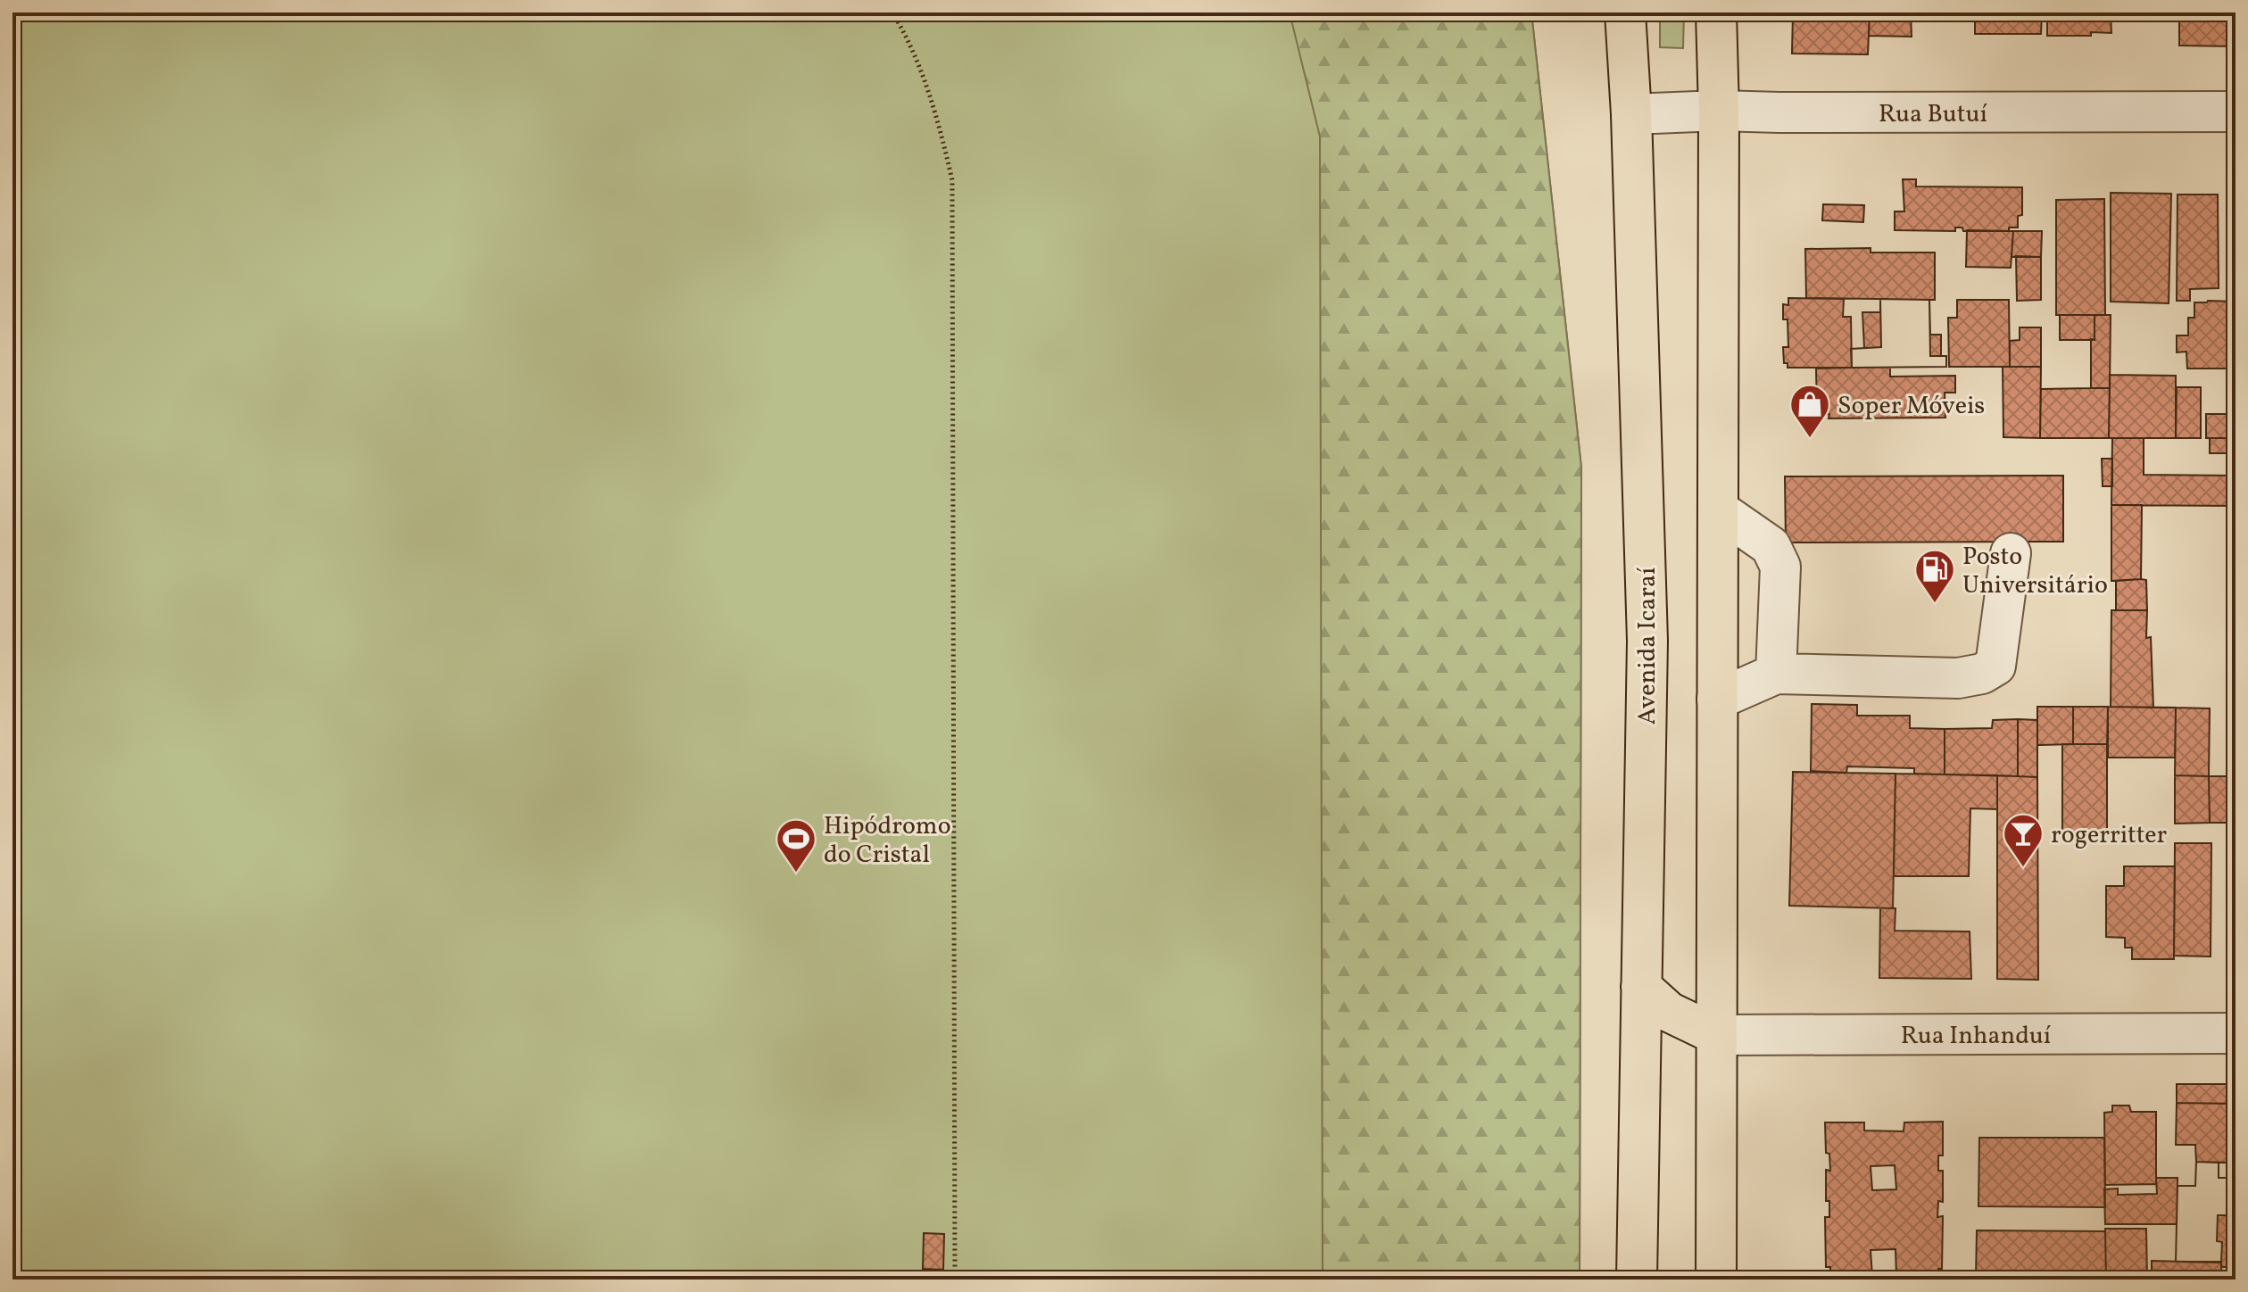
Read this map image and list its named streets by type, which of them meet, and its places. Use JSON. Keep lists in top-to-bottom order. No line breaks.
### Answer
{"streets":{"main road":["Avenida Icaraí"],"street":["Rua Butuí","Rua Inhanduí"]},"crossings":[["Rua Butuí","Avenida Icaraí"]],"places":{"shop":["Soper Móveis"],"fuel station":["Posto Universitário"],"bar":["rogerritter"],"sports":["Hipódromo do Cristal"]}}
